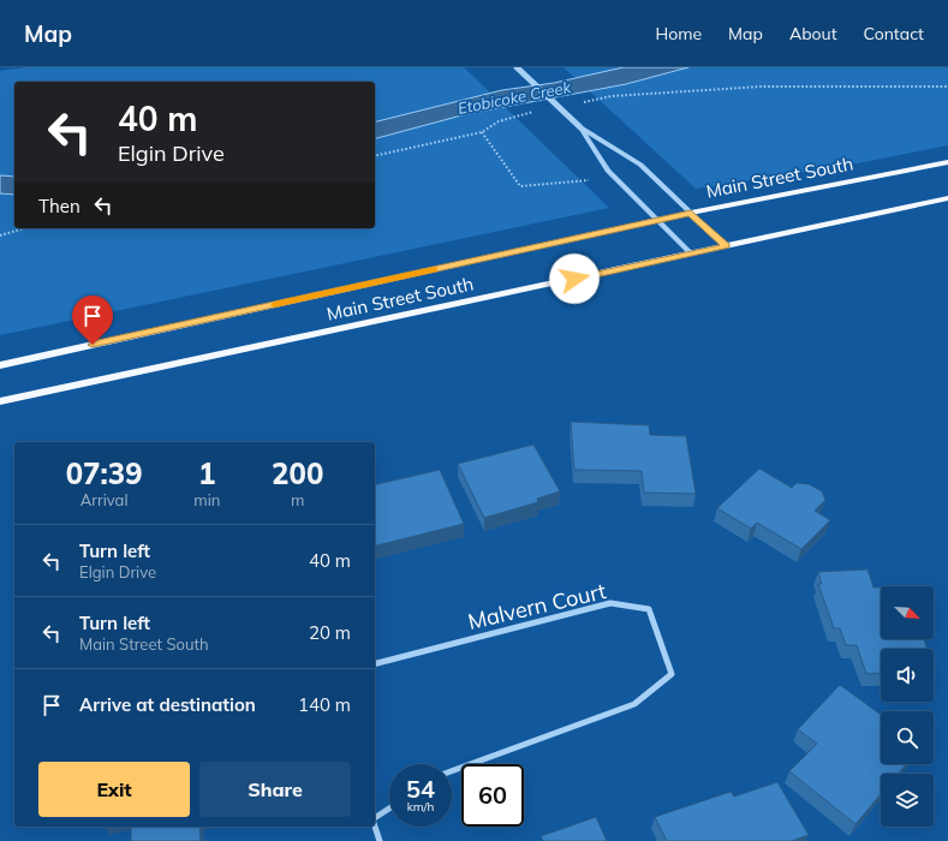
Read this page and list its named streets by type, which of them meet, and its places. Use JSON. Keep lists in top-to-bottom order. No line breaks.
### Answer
{"streets":{"main road":["Main Street South"],"street":["Malvern Court"]},"water":["Etobicoke Creek"],"north":"bottom right","page":{"header":"Map","nav":["Home","Map","About","Contact"],"turn":["40 m","Elgin Drive"],"then":"Then","eta":["07:39","Arrival","1","min","200","m"],"list":[{"name":"Turn left","note":"Elgin Drive","value":"40 m"},{"name":"Turn left","note":"Main Street South","value":"20 m"},{"name":"Arrive at destination","value":"140 m"}],"buttons":["Exit","Share"],"speed":"54 km/h","limit":"60"}}
